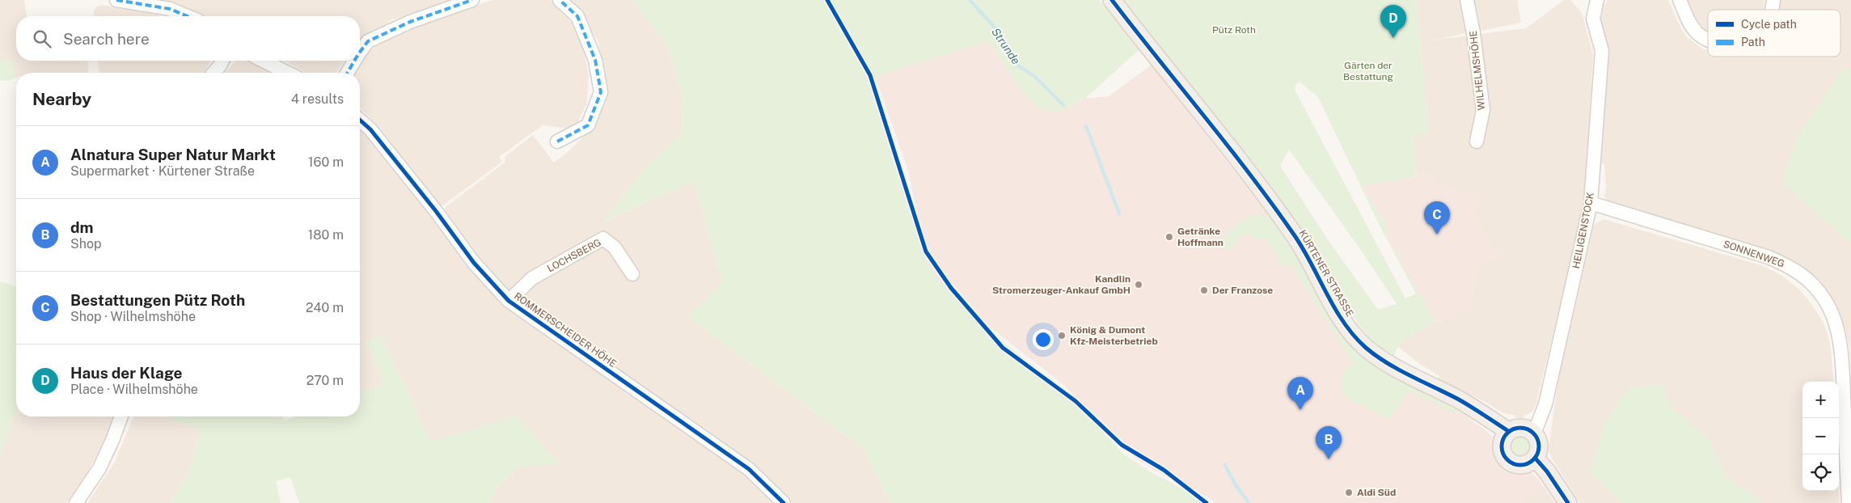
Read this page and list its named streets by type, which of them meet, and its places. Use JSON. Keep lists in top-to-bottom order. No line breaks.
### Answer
{"streets":{"main road":["KÜRTENER STRASSE"],"street":["WILHELMSHÖHE","HEILIGENSTOCK","SONNENWEG","LOCHSBERG","ROMMERSCHEIDER HÖHE"]},"crossings":[["HEILIGENSTOCK","SONNENWEG"],["HEILIGENSTOCK","KÜRTENER STRASSE"],["LOCHSBERG","ROMMERSCHEIDER HÖHE"]],"water":["Strunde"],"parks":["Pütz Roth","Gärten der Bestattung"],"places":["Getränke Hoffmann","Kandlin Stromerzeuger-Ankauf GmbH","Der Franzose","König & Dumont Kfz-Meisterbetrieb","Aldi Süd"],"legend":["Cycle path","Path"],"page":{"pins":["D","C","A","B"],"search":"Search here","heading":["Nearby","4 results"],"list":[{"mark":"A","name":"Alnatura Super Natur Markt","note":"Supermarket · Kürtener Straße","value":"160 m"},{"mark":"B","name":"dm","note":"Shop","value":"180 m"},{"mark":"C","name":"Bestattungen Pütz Roth","note":"Shop · Wilhelmshöhe","value":"240 m"},{"mark":"D","name":"Haus der Klage","note":"Place · Wilhelmshöhe","value":"270 m"}],"map_buttons":["+","−"]}}
